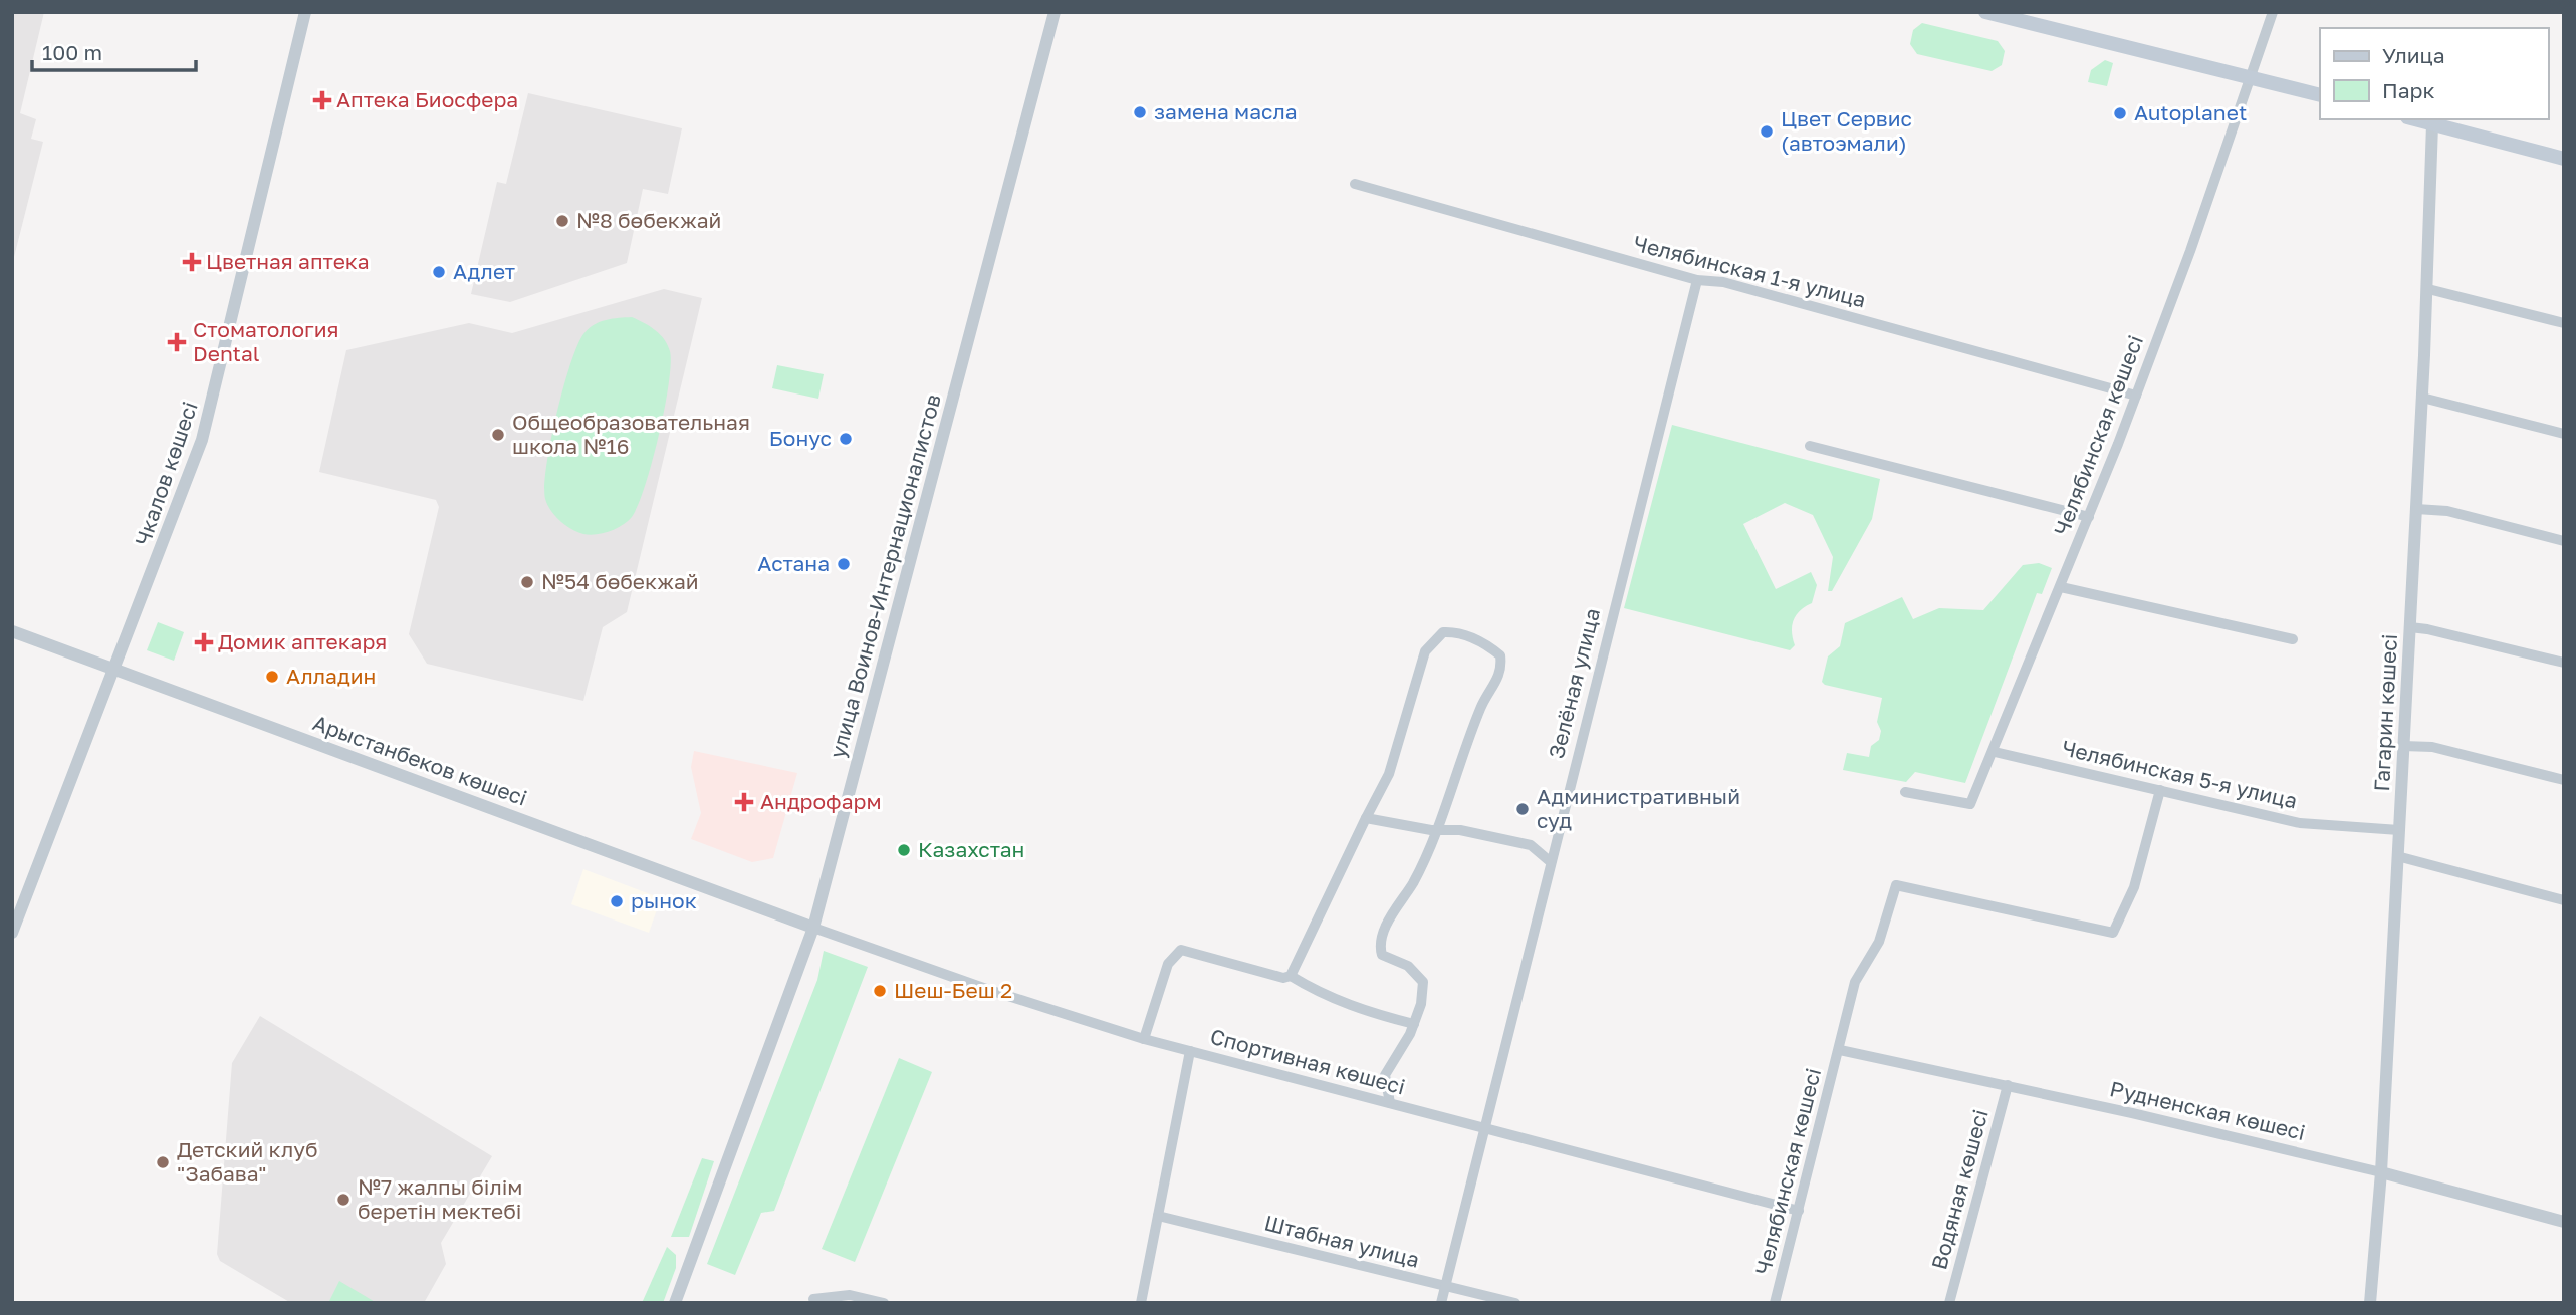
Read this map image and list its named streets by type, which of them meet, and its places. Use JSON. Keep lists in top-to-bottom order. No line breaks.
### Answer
{"streets":{"street":["Челябинская 1-я улица","Челябинская көшесі","Чкалов көшесі","улица Воинов-Интернационалистов","Зелёная улица","Гагарин көшесі","Арыстанбеков көшесі","Челябинская 5-я улица","Спортивная көшесі","Рудненская көшесі","Водяная көшесі","Штабная улица"]},"crossings":[["Челябинская 1-я улица","Челябинская көшесі"],["Челябинская 1-я улица","Зелёная улица"],["Челябинская көшесі","Челябинская 5-я улица"],["Челябинская көшесі","Спортивная көшесі"],["Челябинская көшесі","Рудненская көшесі"],["Чкалов көшесі","Арыстанбеков көшесі"],["улица Воинов-Интернационалистов","Арыстанбеков көшесі"],["улица Воинов-Интернационалистов","Спортивная көшесі"],["Зелёная улица","Спортивная көшесі"],["Зелёная улица","Штабная улица"],["Гагарин көшесі","Челябинская 5-я улица"],["Гагарин көшесі","Рудненская көшесі"],["Арыстанбеков көшесі","Спортивная көшесі"],["Рудненская көшесі","Водяная көшесі"]],"places":{"health":["Аптека Биосфера","Цветная аптека","Стоматология Dental","Домик аптекаря","Андрофарм"],"other":["замена масла","Autoplanet","Цвет Сервис (автоэмали)","№8 бөбекжай","Адлет","Общеобразовательная школа №16","Бонус","Астана","№54 бөбекжай","Алладин","Административный суд","Казахстан","рынок","Шеш-Беш 2","Детский клуб \"Забава\"","№7 жалпы білім беретін мектебі"]},"legend":["Улица","Парк"],"scale_bar":"100 m"}
